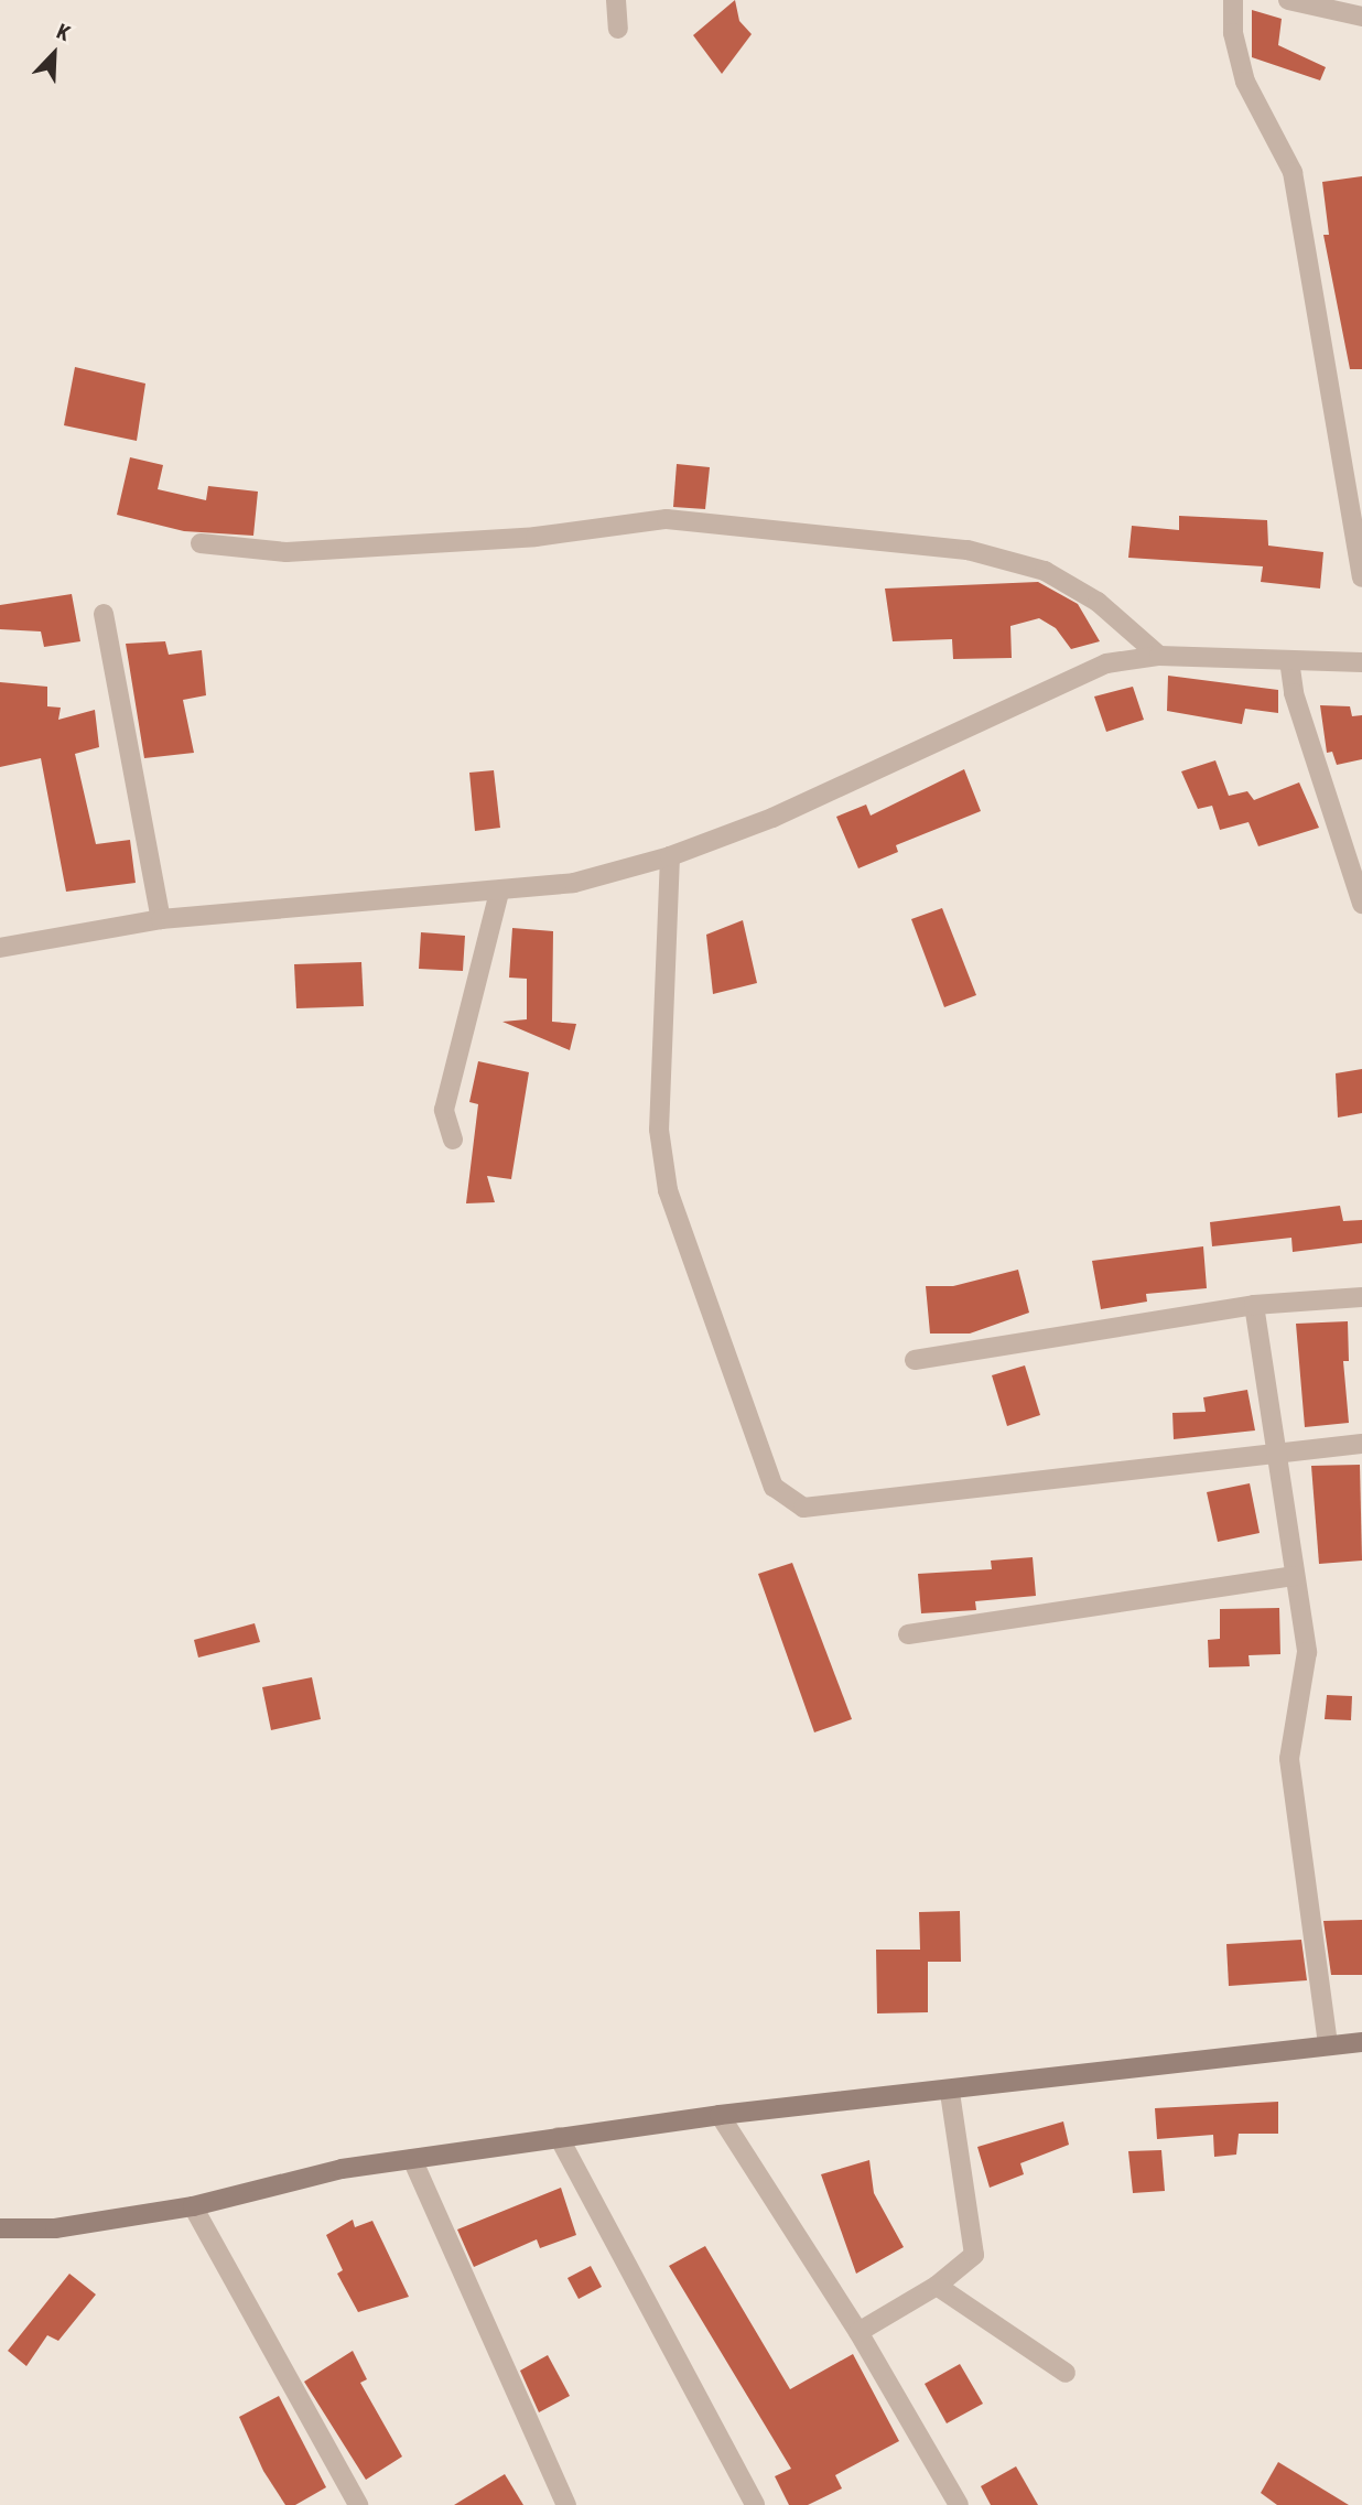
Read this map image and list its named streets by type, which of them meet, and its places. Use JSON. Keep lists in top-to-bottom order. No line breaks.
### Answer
{"north":"top right"}
